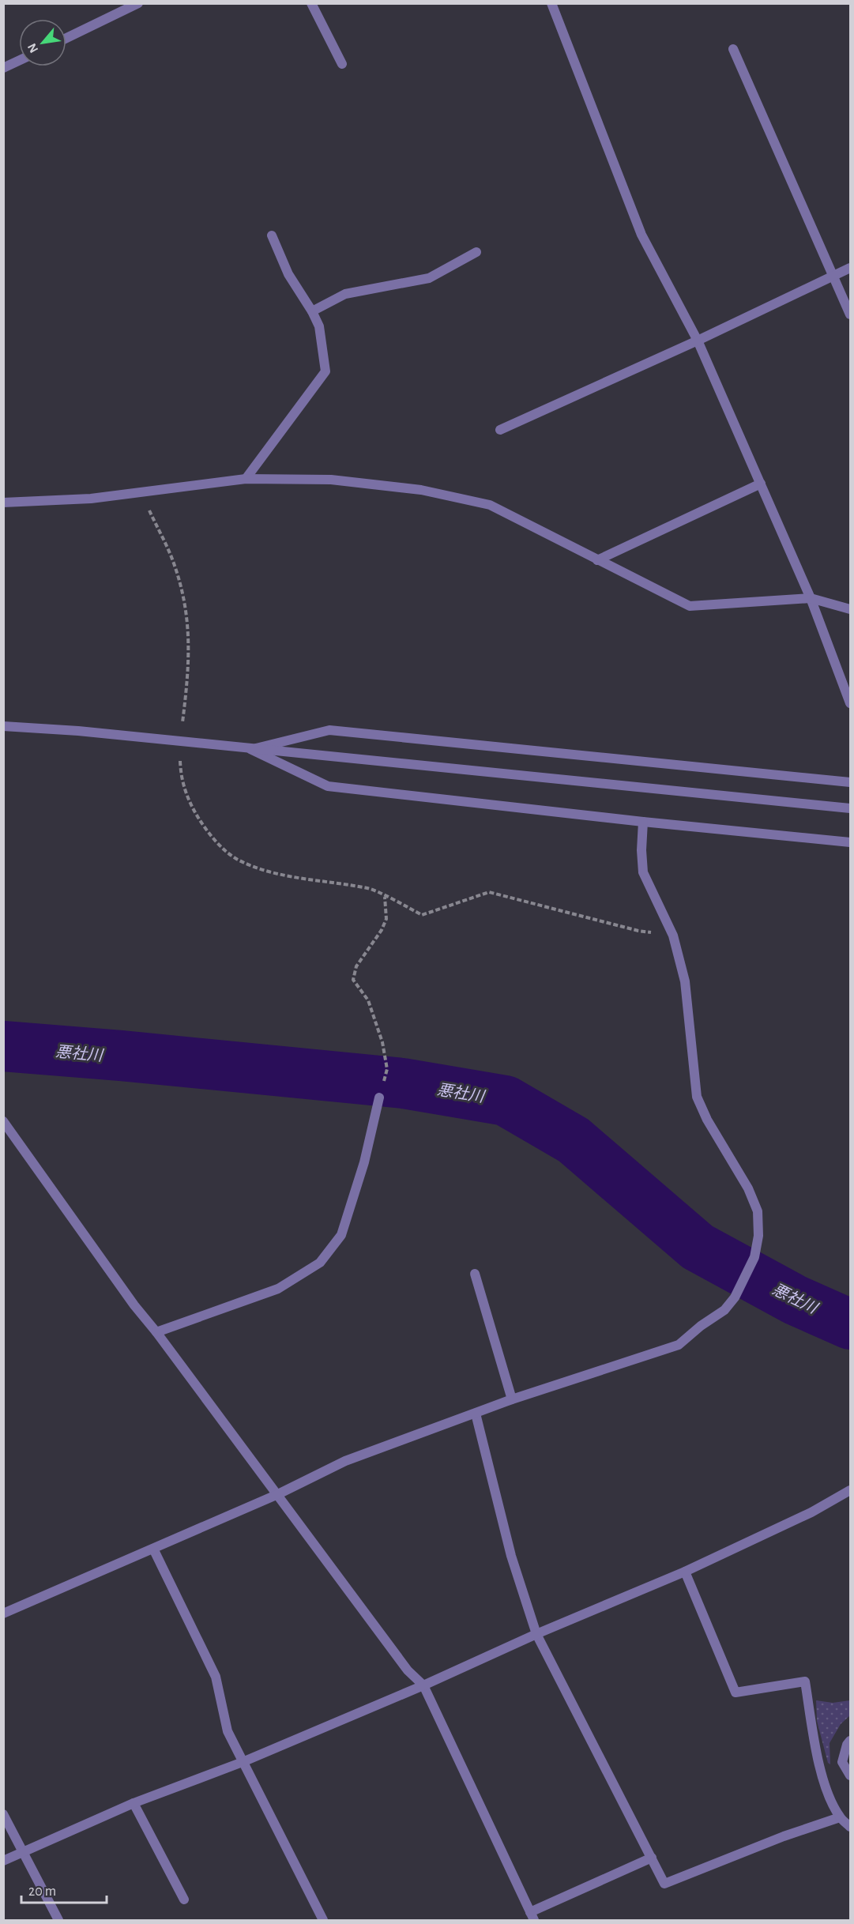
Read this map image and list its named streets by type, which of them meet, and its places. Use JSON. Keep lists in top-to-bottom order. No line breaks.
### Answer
{"water":["悪社川"],"scale_bar":"20 m","north":"bottom left"}
